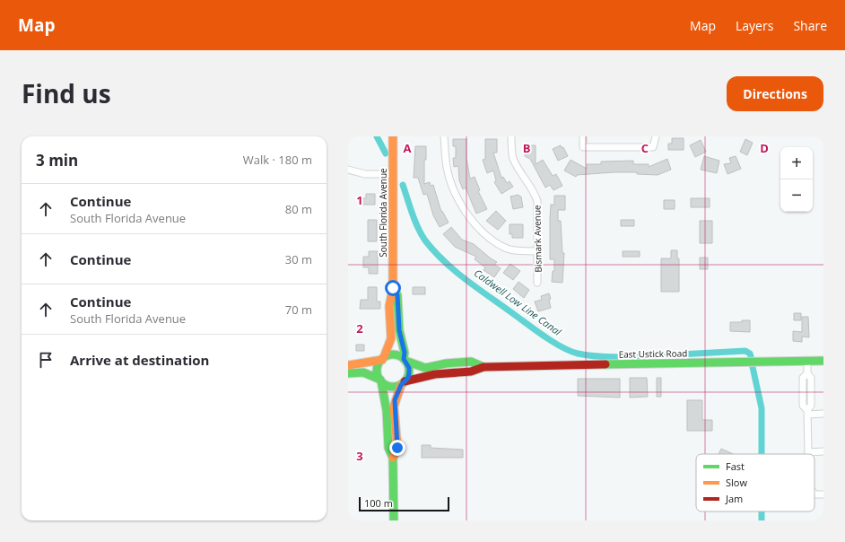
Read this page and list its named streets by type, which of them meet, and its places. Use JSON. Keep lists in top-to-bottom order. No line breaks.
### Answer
{"streets":{"main road":["South Florida Avenue","East Ustick Road"],"street":["Bismark Avenue"]},"crossings":[["South Florida Avenue","East Ustick Road"]],"water":["Caldwell Low Line Canal"],"legend":["Fast","Slow","Jam"],"scale_bar":"100 m","page":{"header":"Map","nav":["Map","Layers","Share"],"title":"Find us","buttons":"Directions","heading":["3 min","Walk · 180 m"],"map_buttons":["+","−"],"list":[["Continue","South Florida Avenue","80 m"],["Continue","30 m"],["Continue","South Florida Avenue","70 m"],"Arrive at destination"],"scale":"100 m"},"grid":{"columns":["A","B","C","D"],"rows":["1","2","3"]}}
